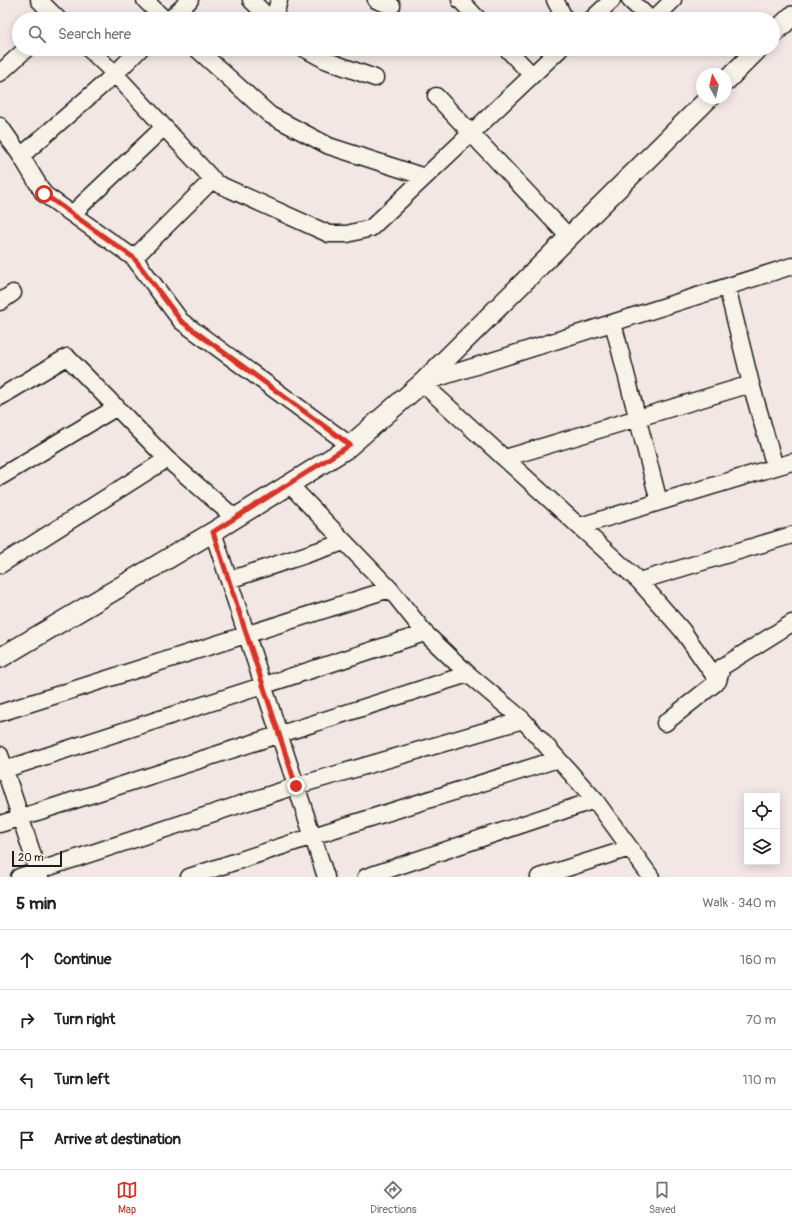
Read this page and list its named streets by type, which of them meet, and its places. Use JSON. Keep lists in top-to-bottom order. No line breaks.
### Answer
{"scale_bar":"20 m","north":"top","page":{"search":"Search here","scale":"20 m","heading":["5 min","Walk · 340 m"],"list":[["Continue","160 m"],["Turn right","70 m"],["Turn left","110 m"],"Arrive at destination"],"nav":["Map","Directions","Saved"]}}
